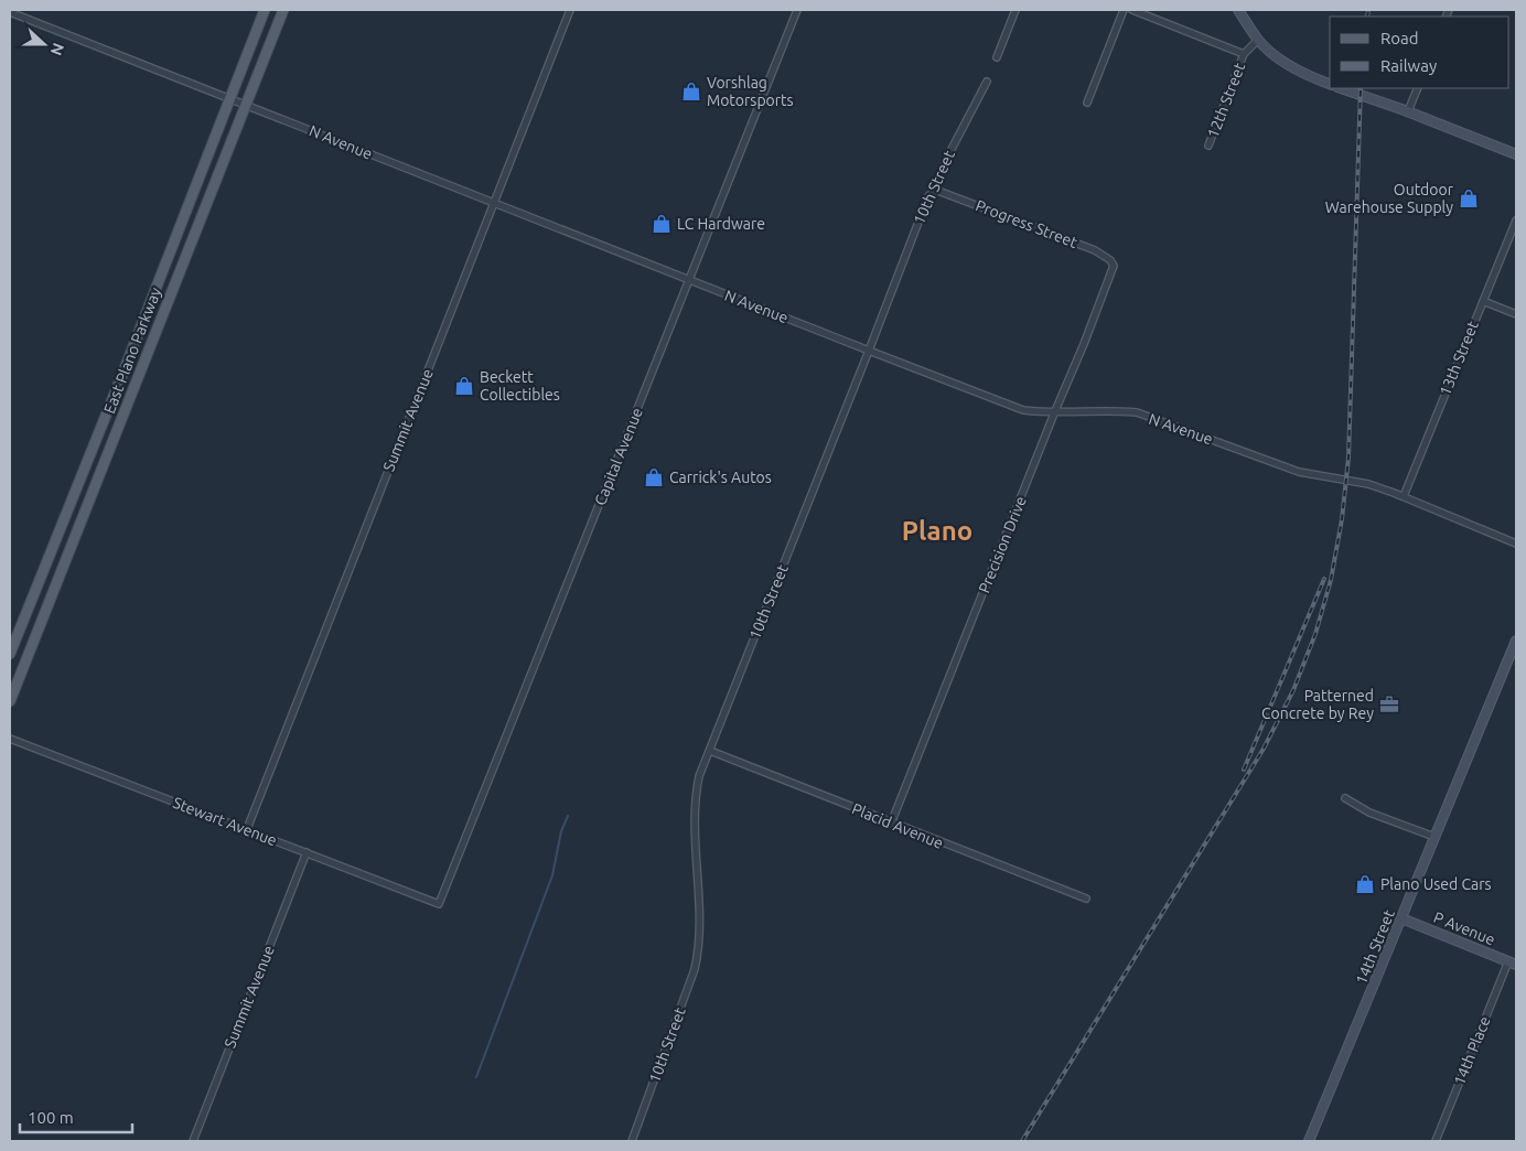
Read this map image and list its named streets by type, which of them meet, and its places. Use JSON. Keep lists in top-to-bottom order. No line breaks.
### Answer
{"streets":{"main road":["East Plano Parkway","P Avenue","14th Street"],"street":["12th Street","N Avenue","10th Street","Progress Street","13th Street","Summit Avenue","Capital Avenue","Precision Drive","Stewart Avenue","Placid Avenue","14th Place"]},"crossings":[["N Avenue","10th Street"],["N Avenue","East Plano Parkway"],["N Avenue","13th Street"],["N Avenue","Summit Avenue"],["N Avenue","Capital Avenue"],["N Avenue","Precision Drive"],["10th Street","Progress Street"],["10th Street","Placid Avenue"],["Progress Street","Precision Drive"],["Summit Avenue","Stewart Avenue"],["Capital Avenue","Stewart Avenue"],["Precision Drive","Placid Avenue"],["P Avenue","14th Street"],["P Avenue","14th Place"]],"districts":["Plano"],"places":{"shop":["Vorshlag Motorsports","Outdoor Warehouse Supply","LC Hardware","Beckett Collectibles","Carrick's Autos","Plano Used Cars"],"office":["Patterned Concrete by Rey"]},"legend":["Road","Railway"],"scale_bar":"100 m","north":"right"}
